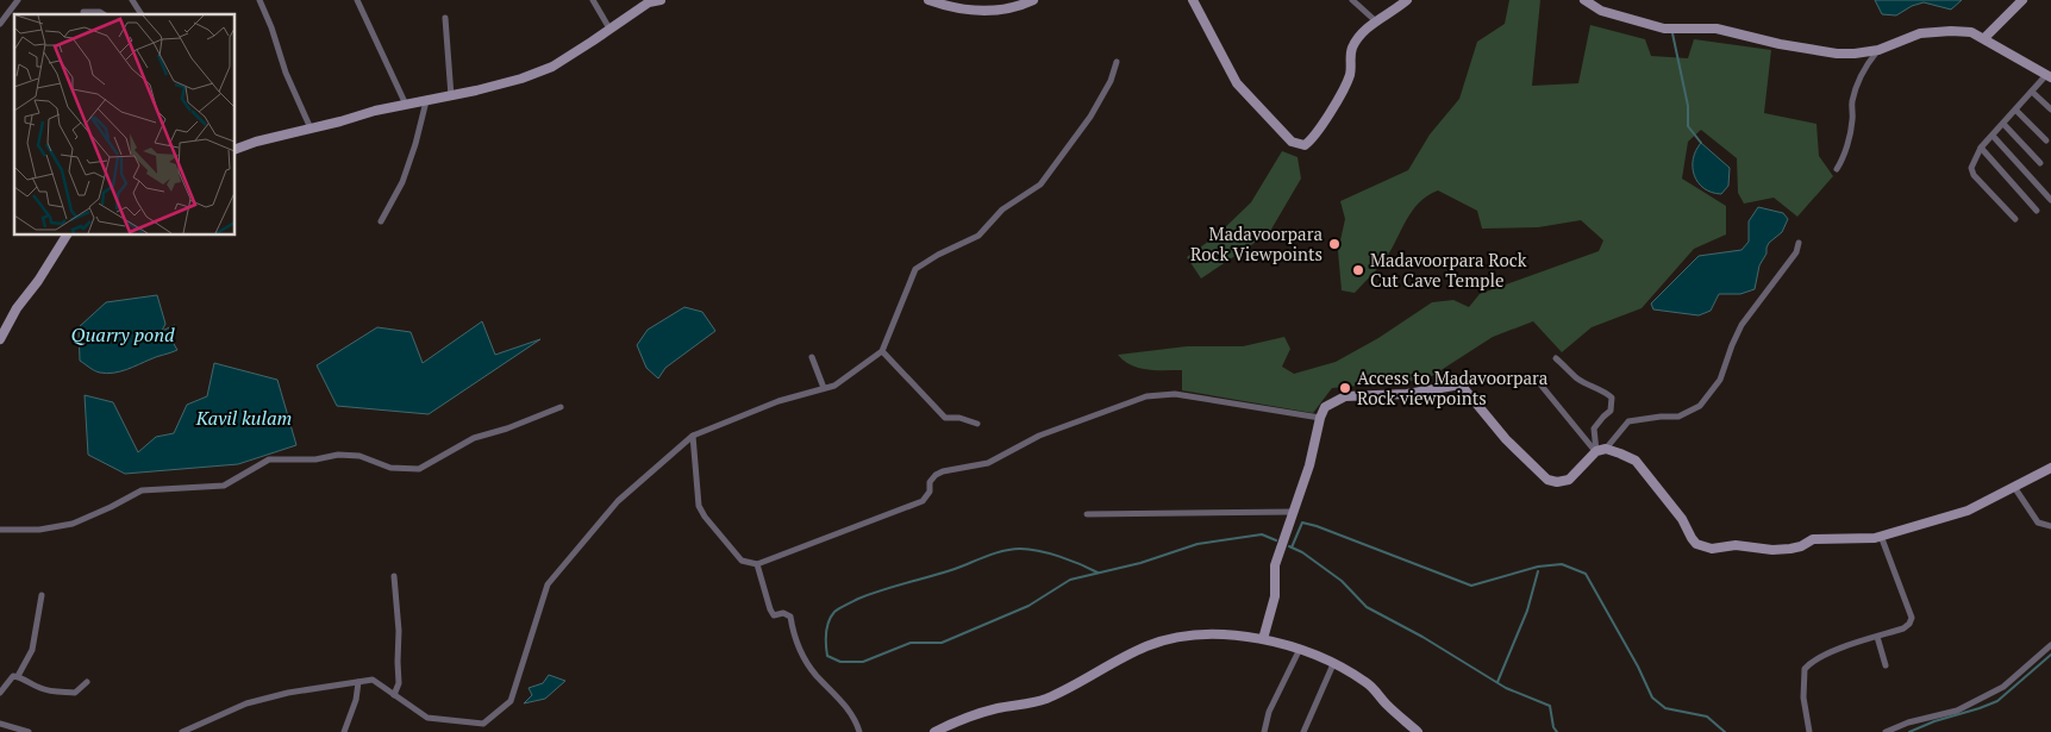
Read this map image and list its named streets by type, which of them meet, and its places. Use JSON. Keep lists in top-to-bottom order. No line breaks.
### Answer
{"water":["Quarry pond","Kavil kulam"],"places":["Madavoorpara Rock Viewpoints","Madavoorpara Rock Cut Cave Temple","Access to Madavoorpara Rock viewpoints"]}
